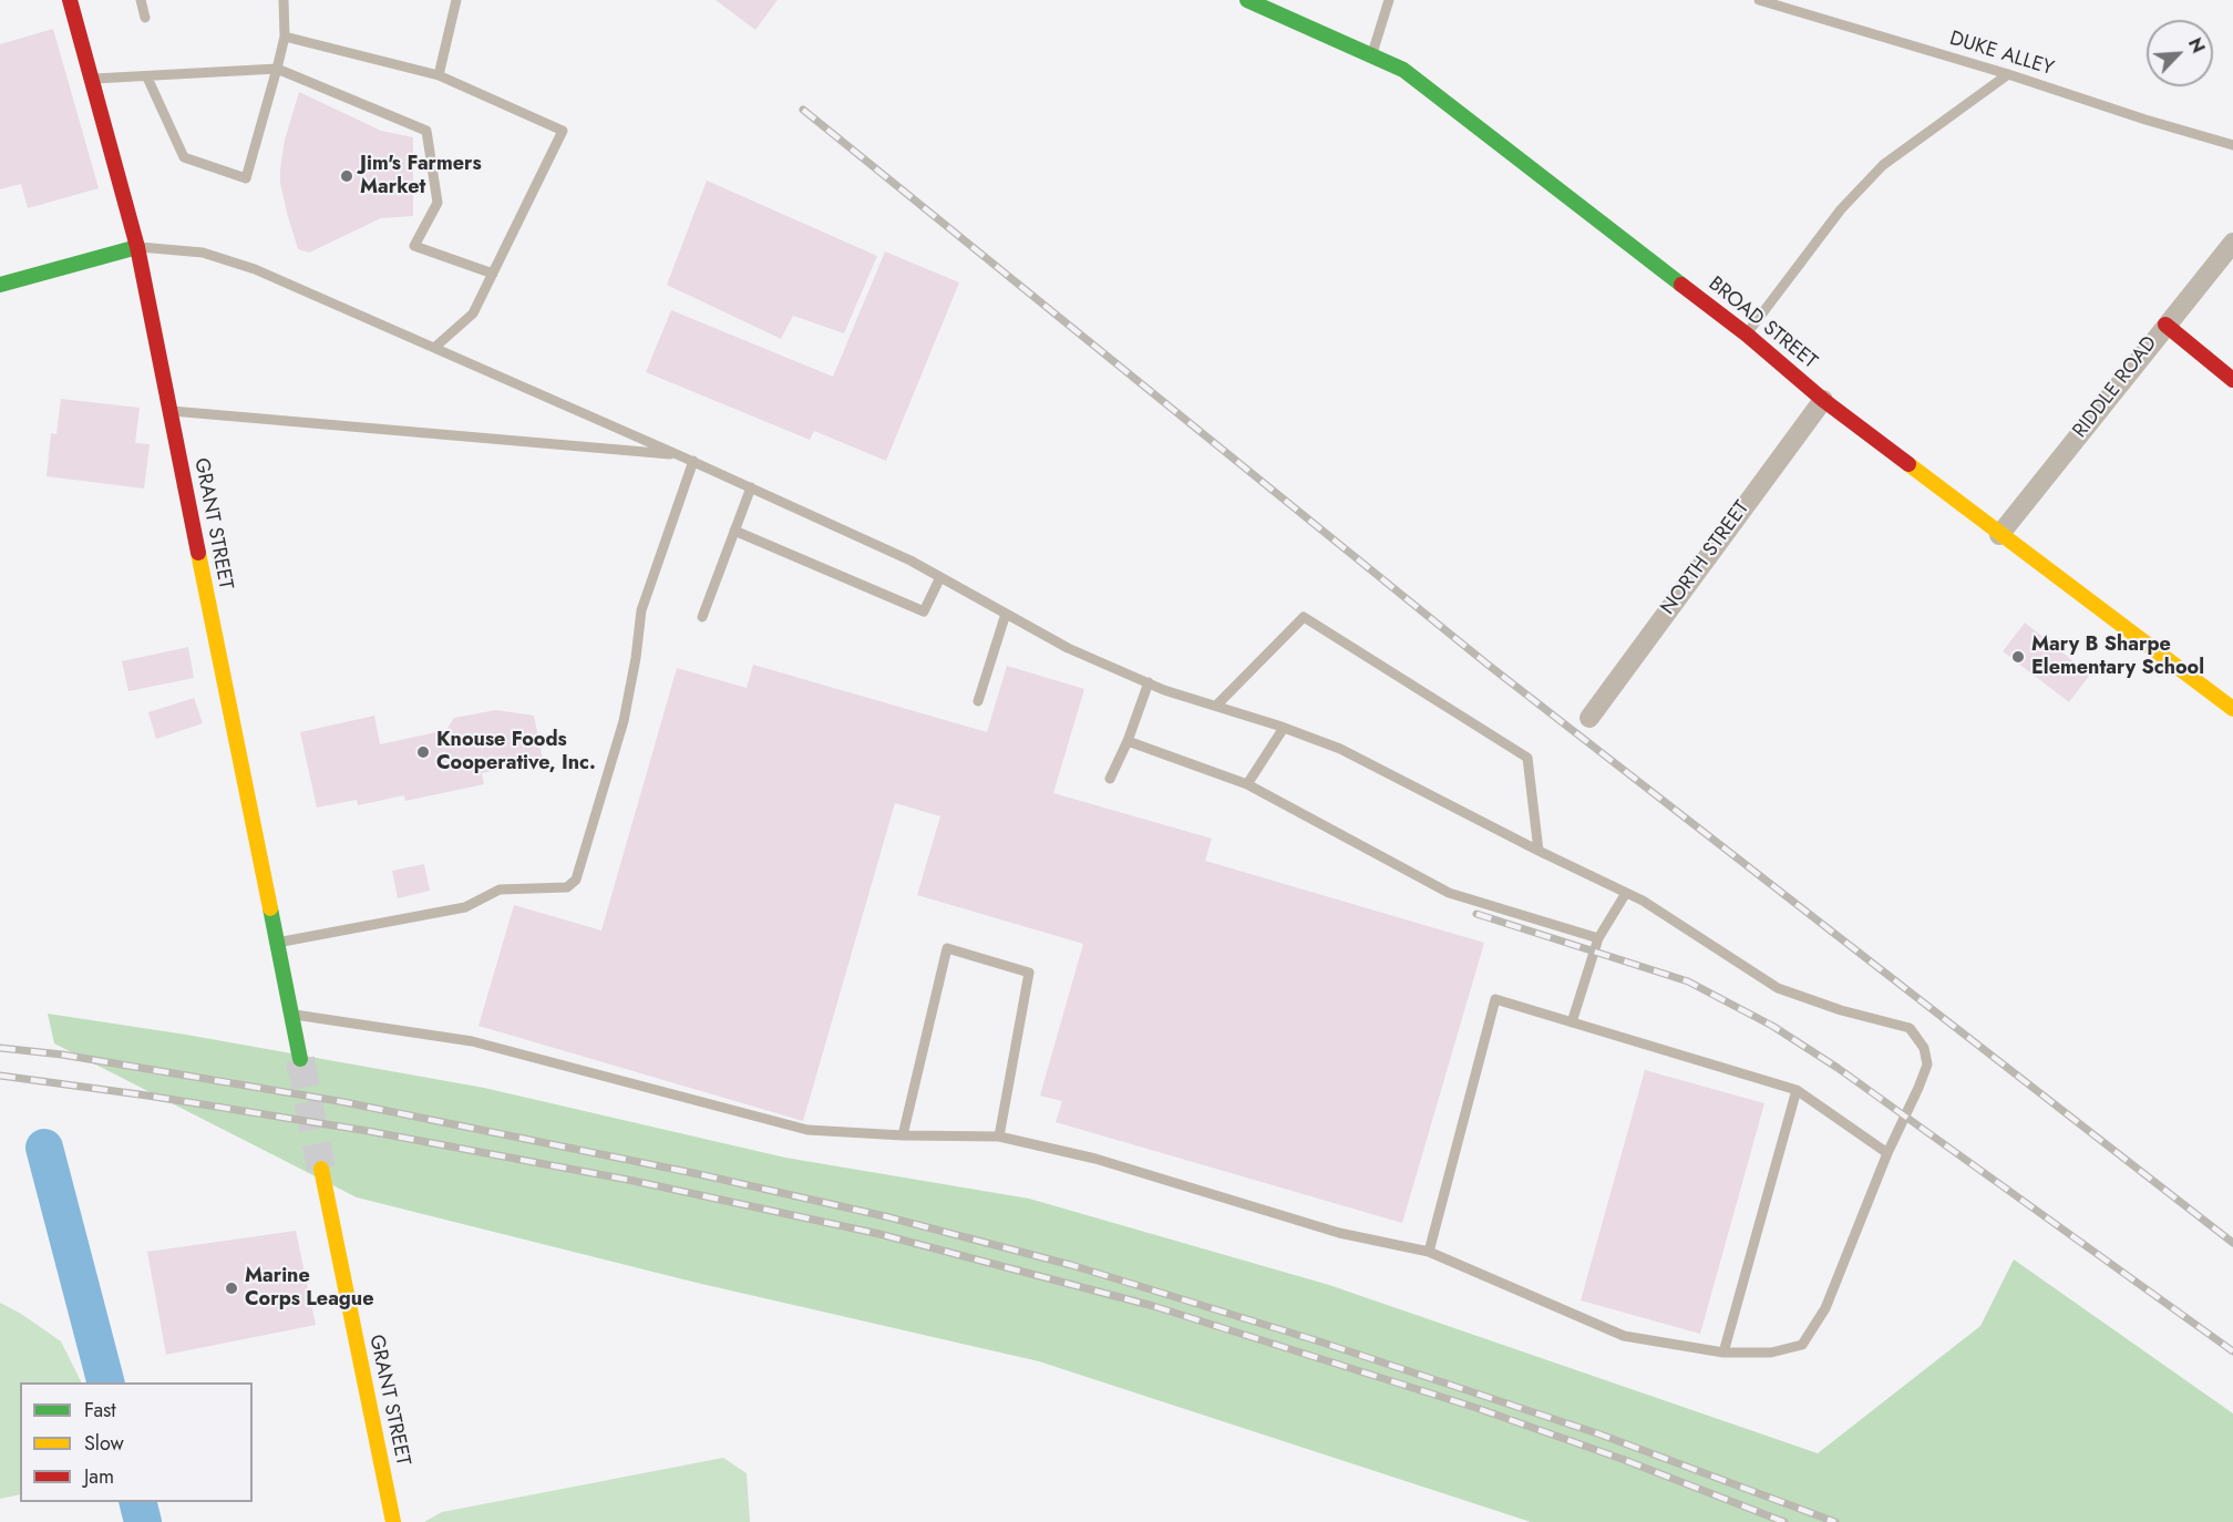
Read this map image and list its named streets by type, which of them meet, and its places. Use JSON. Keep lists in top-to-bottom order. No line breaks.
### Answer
{"streets":{"street":["BROAD STREET","RIDDLE ROAD","GRANT STREET","NORTH STREET"],"lane":["DUKE ALLEY"]},"crossings":[["BROAD STREET","RIDDLE ROAD"],["BROAD STREET","NORTH STREET"]],"places":["Jim's Farmers Market","Mary B Sharpe Elementary School","Knouse Foods Cooperative, Inc.","Marine Corps League"],"legend":["Fast","Slow","Jam"],"north":"top right"}
